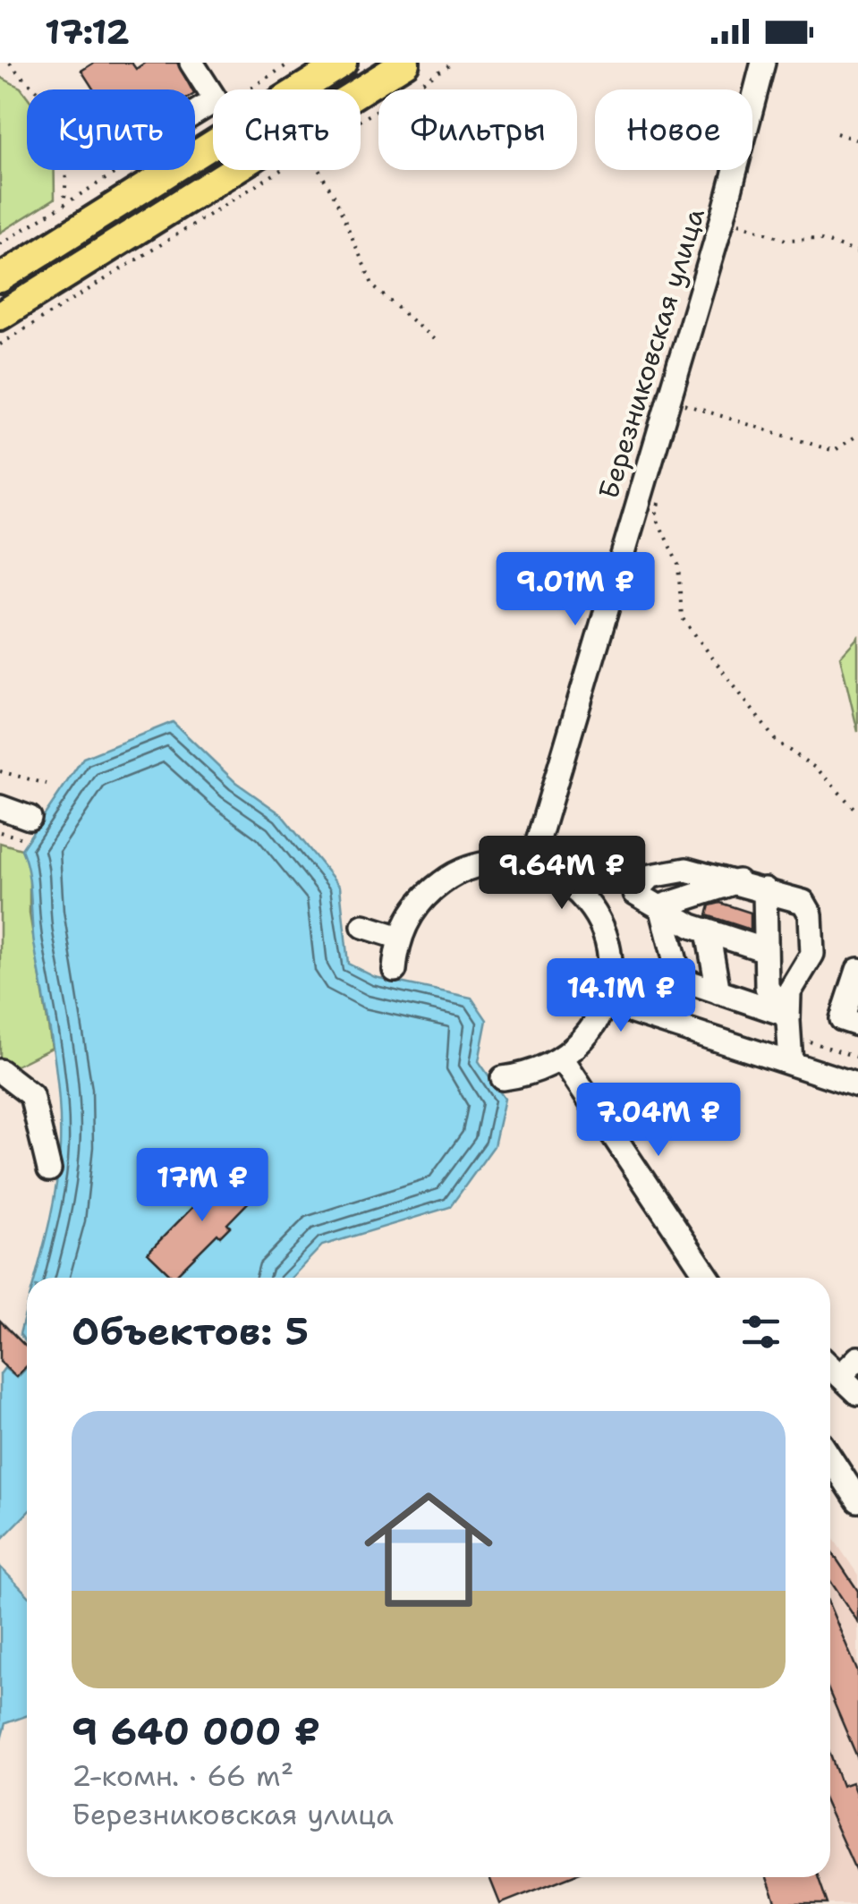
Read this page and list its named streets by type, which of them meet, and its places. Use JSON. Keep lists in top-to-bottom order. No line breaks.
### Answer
{"streets":{"street":["Березниковская улица"]},"page":{"status":"17:12","chip":["Купить","Снять","Фильтры","Новое"],"price":["9.01M ₽","9.64M ₽","14.1M ₽","7.04M ₽","17M ₽"],"heading":"Объектов: 5","list":[{"name":"9 640 000 ₽","note":"2-комн. · 66 m² · Березниковская улица"}]}}
